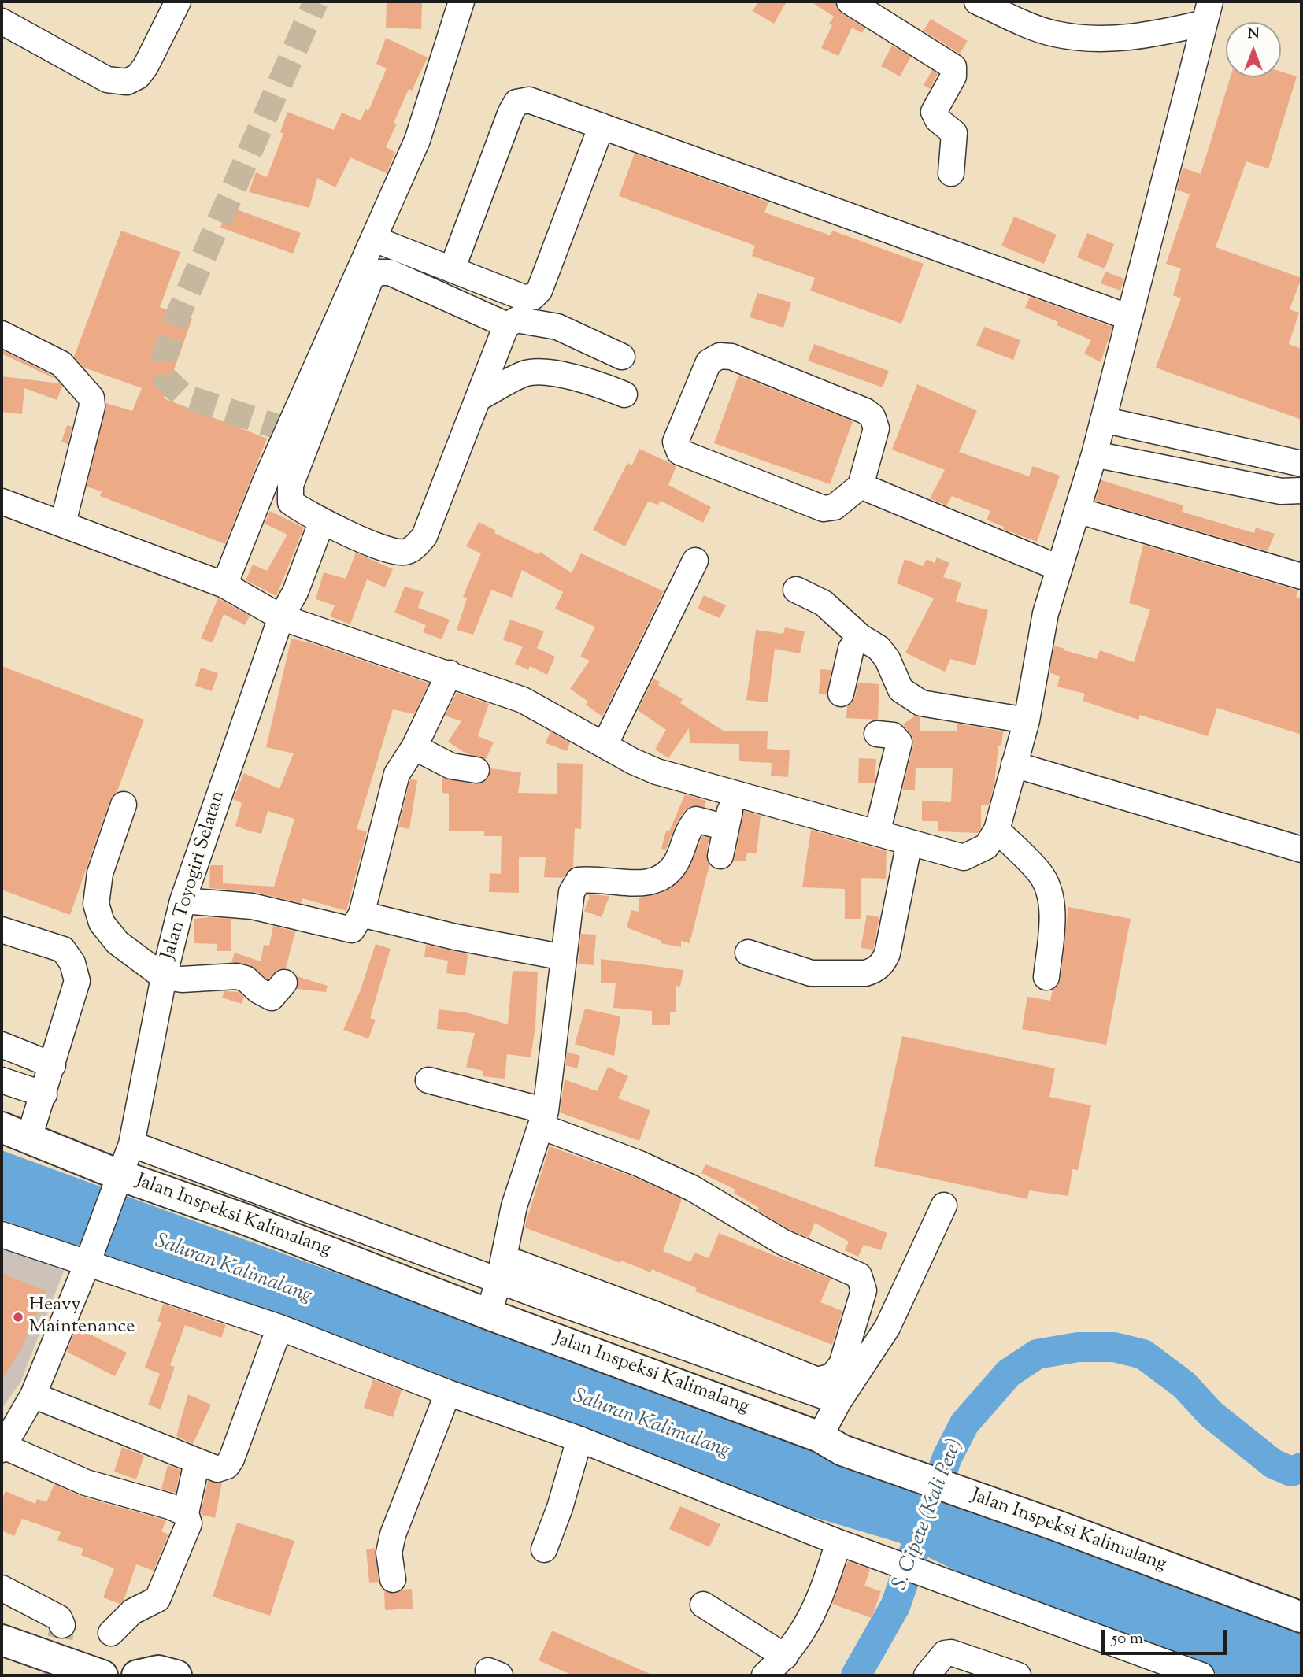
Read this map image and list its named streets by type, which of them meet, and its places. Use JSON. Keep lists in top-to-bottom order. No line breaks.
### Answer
{"streets":{"main road":["Jalan Inspeksi Kalimalang"],"street":["Jalan Toyogiri Selatan"]},"crossings":[["Jalan Toyogiri Selatan","Jalan Inspeksi Kalimalang"]],"water":["Saluran Kalimalang","S. Cipete (Kali Pete)"],"places":["Heavy Maintenance"],"scale_bar":"50 m","north":"top"}
